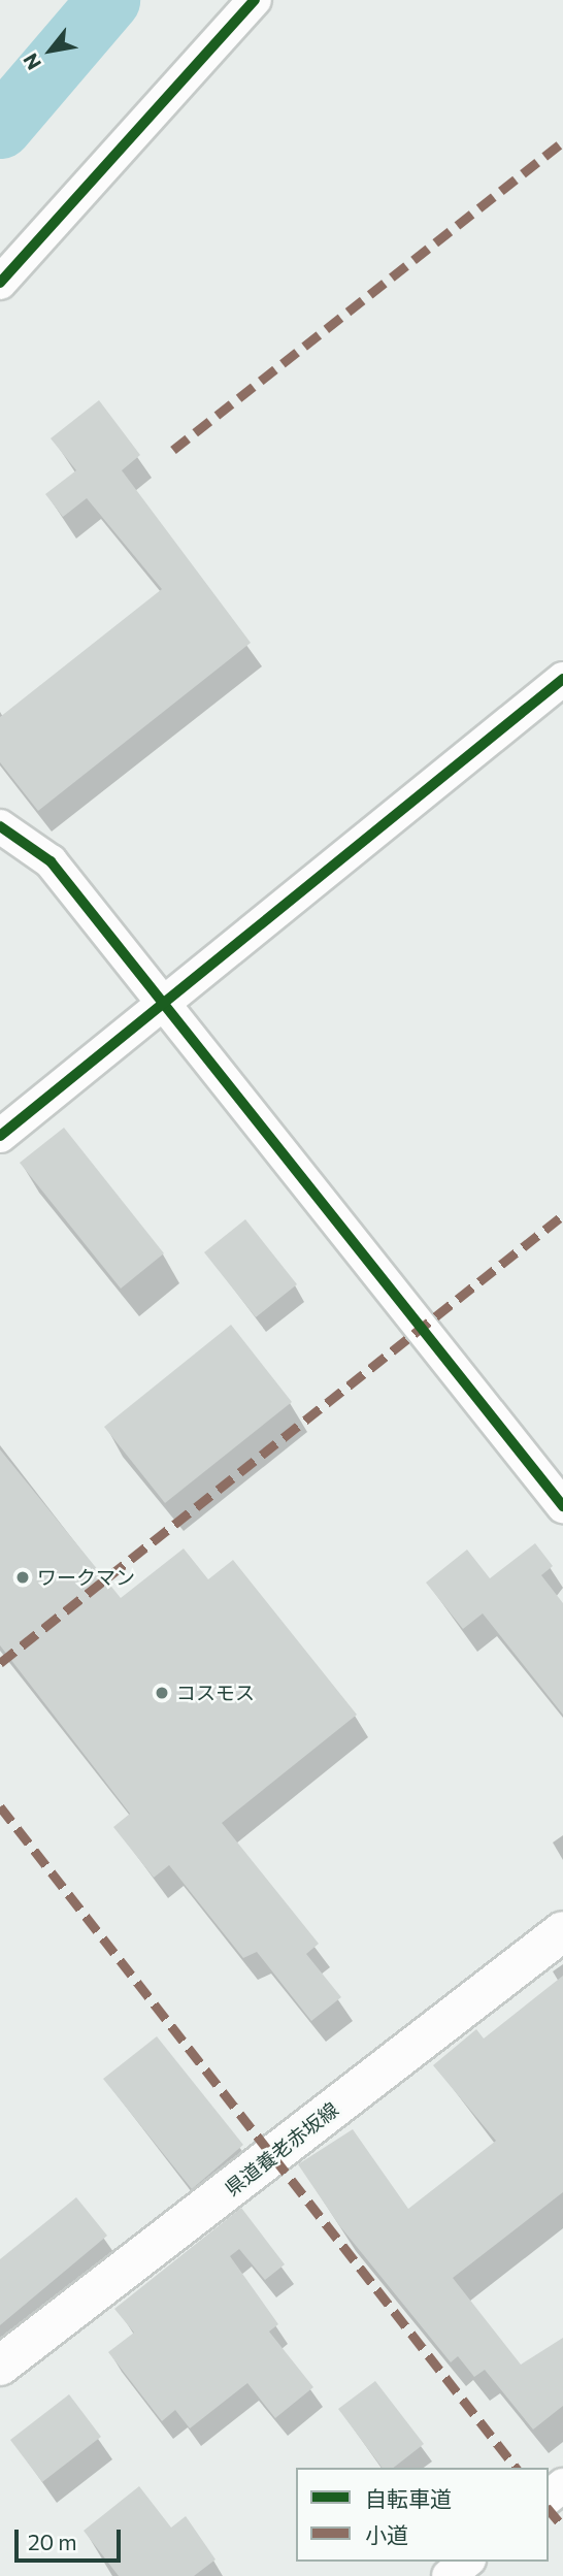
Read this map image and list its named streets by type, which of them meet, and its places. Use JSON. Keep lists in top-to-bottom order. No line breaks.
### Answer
{"streets":{"main road":["県道養老赤坂線"]},"places":["ワークマン","コスモス"],"legend":["自転車道","小道"],"scale_bar":"20 m","north":"bottom left"}
